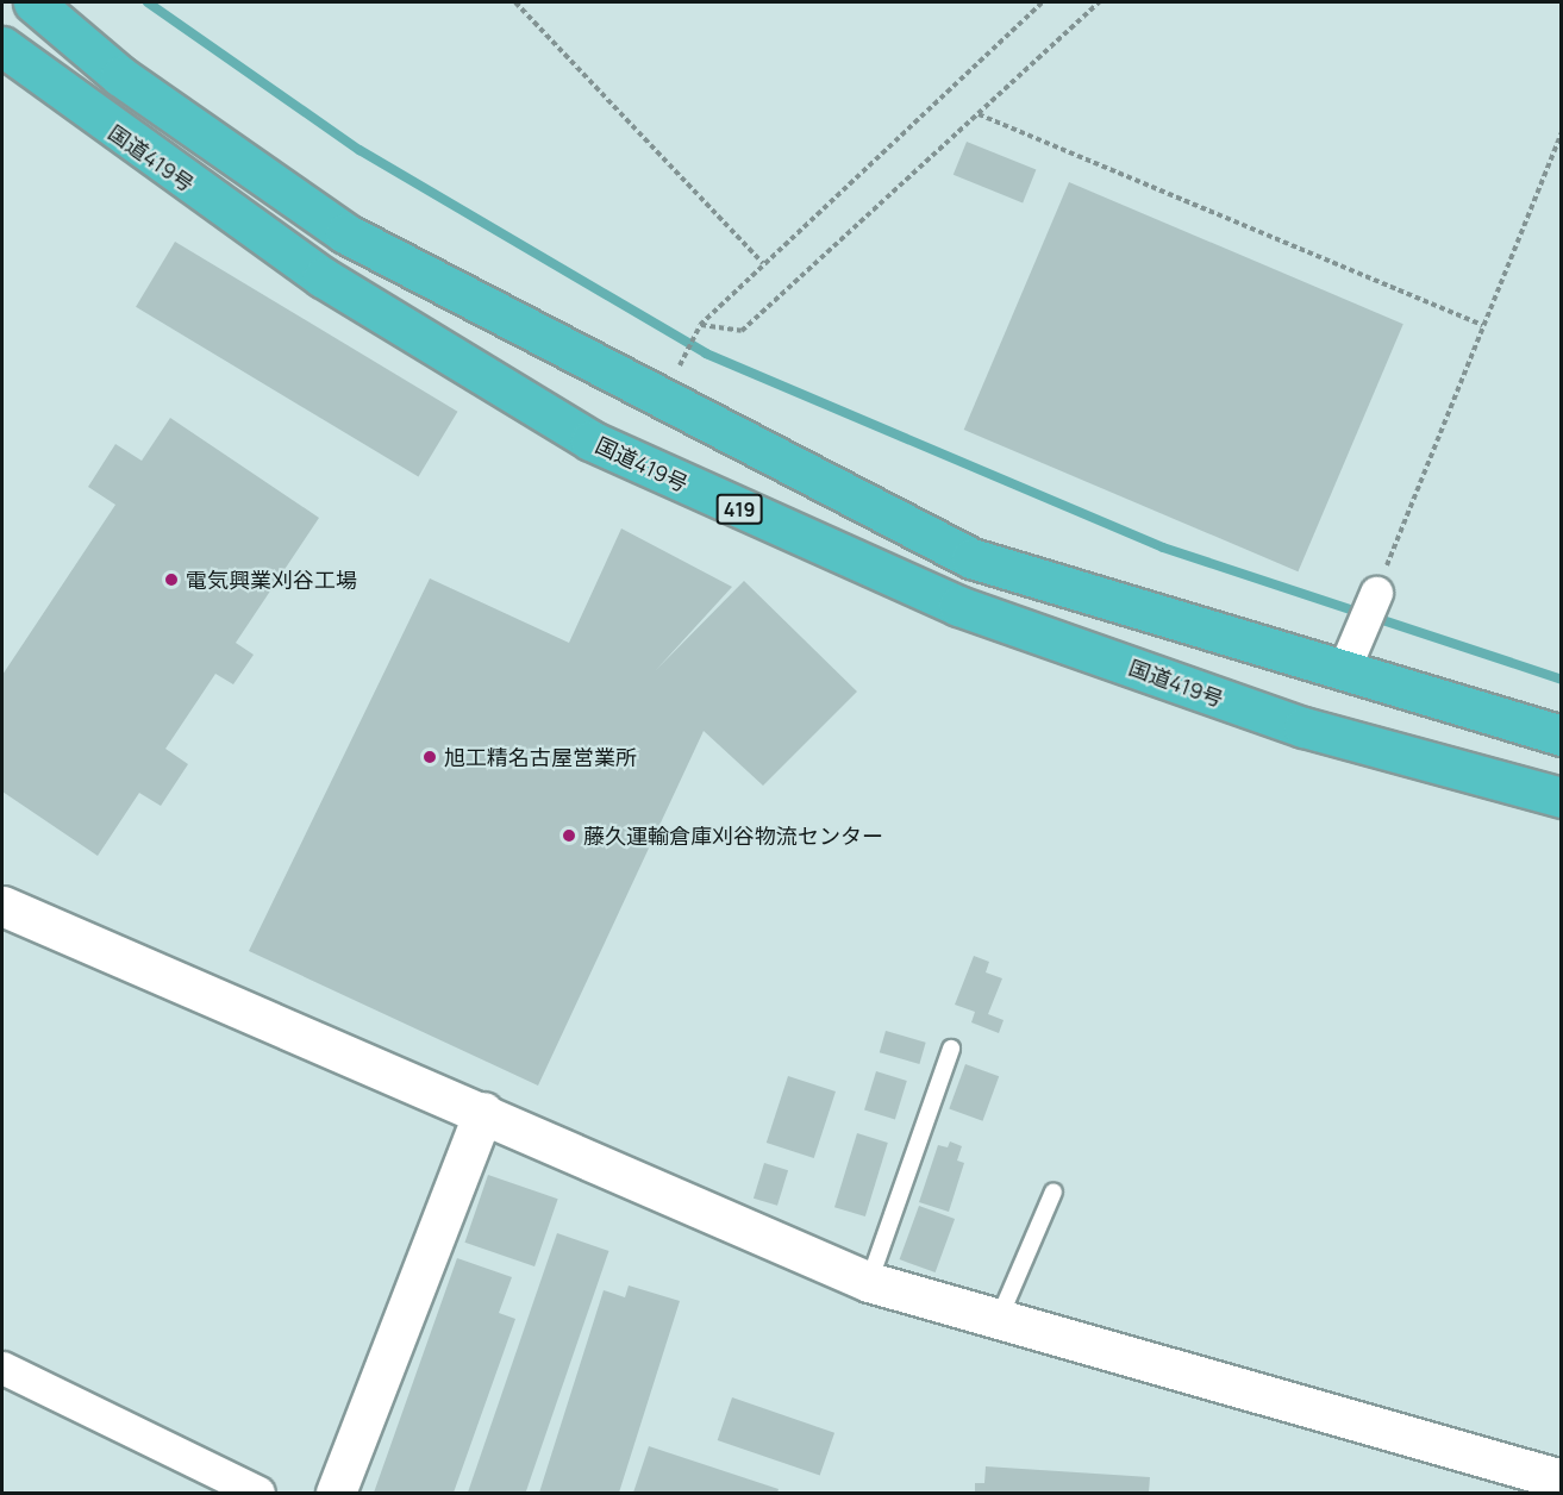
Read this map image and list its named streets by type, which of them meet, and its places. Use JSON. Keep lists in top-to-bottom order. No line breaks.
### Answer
{"streets":{"highway":["国道419号","419"]},"places":["電気興業刈谷工場","旭工精名古屋営業所","藤久運輸倉庫刈谷物流センター"]}
